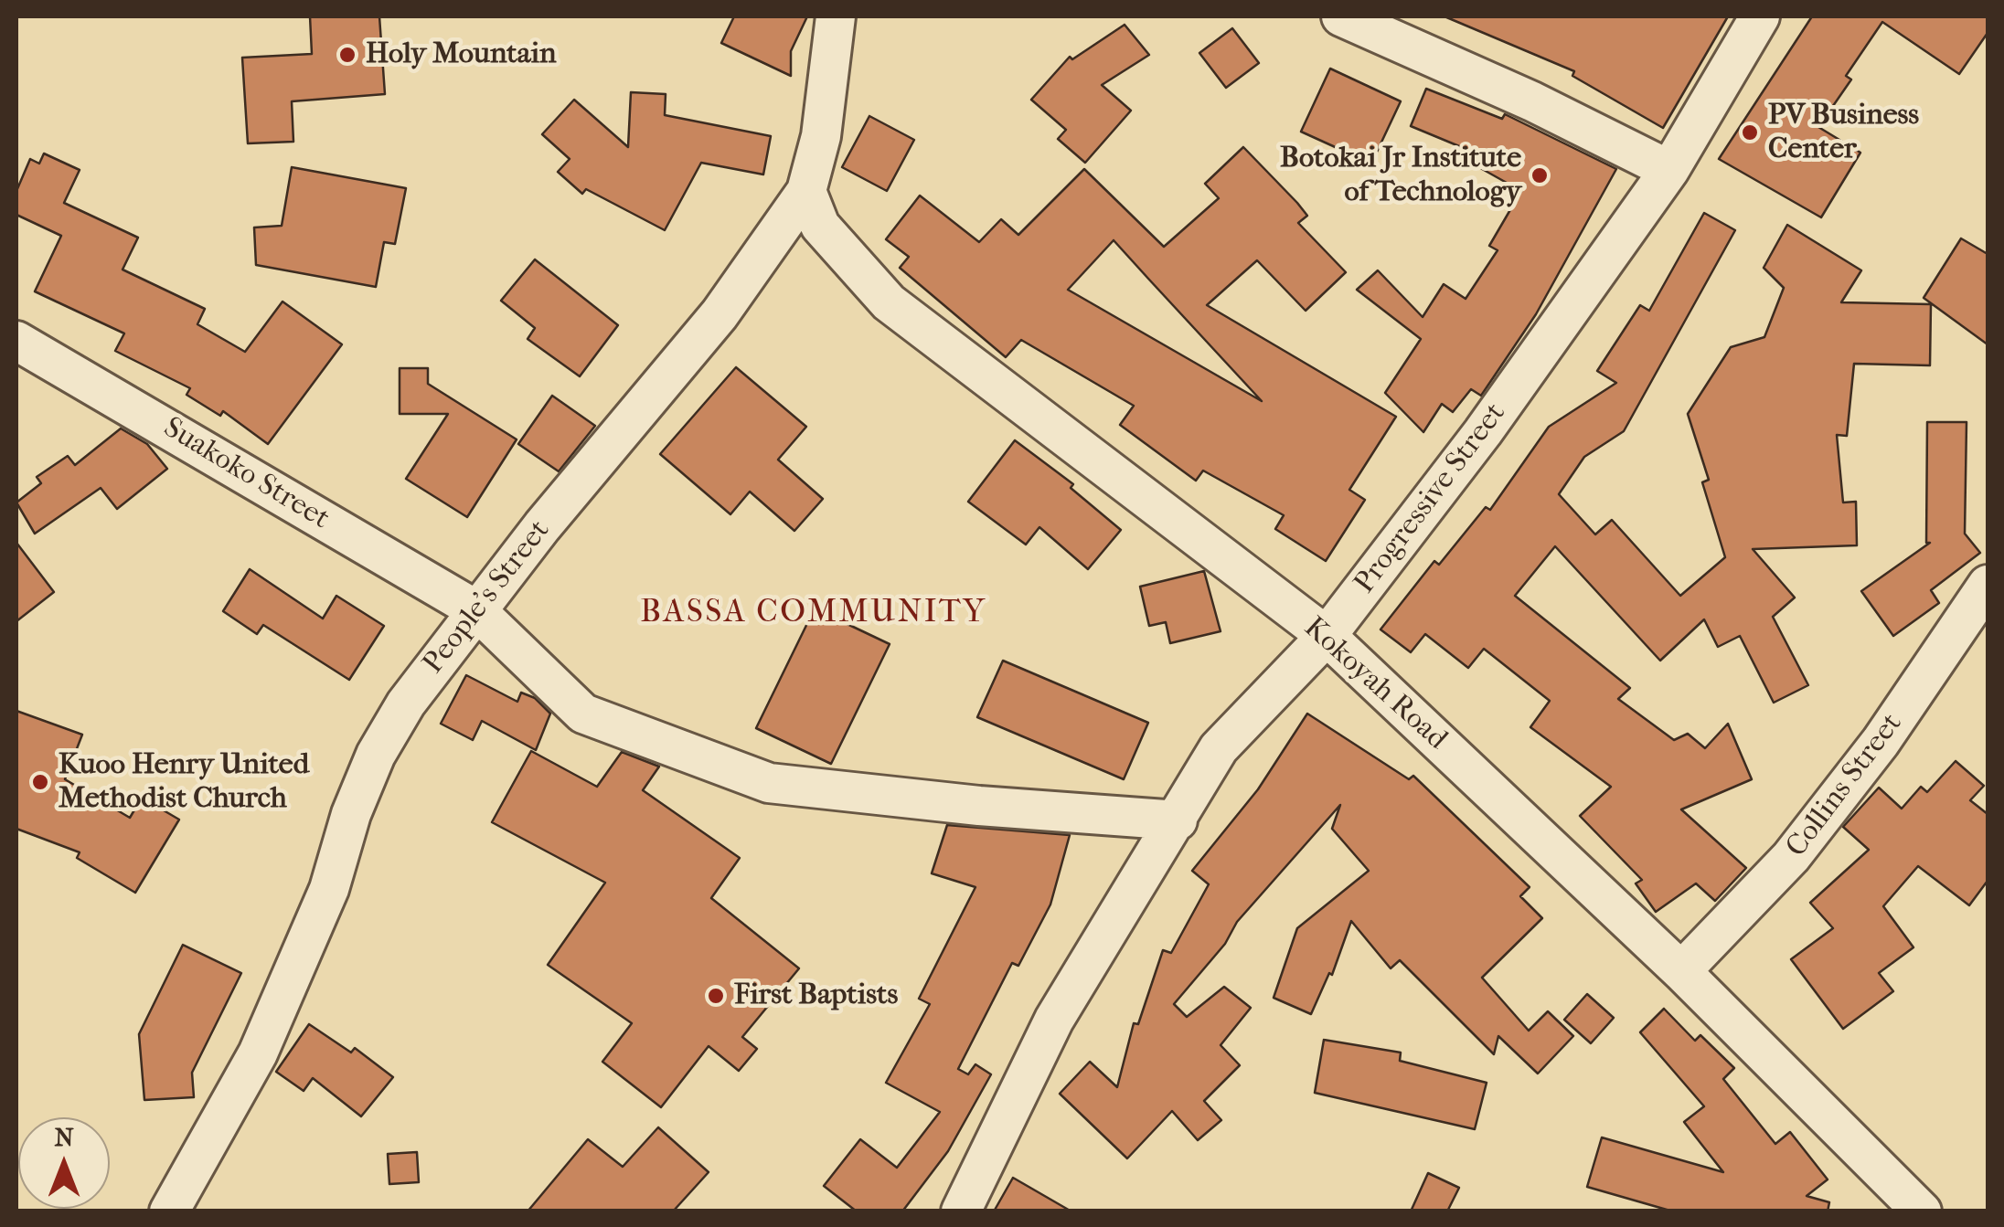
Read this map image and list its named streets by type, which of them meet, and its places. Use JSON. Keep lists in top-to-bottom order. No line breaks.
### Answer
{"streets":{"street":["Suakoko Street","Progressive Street","People's Street","Kokoyah Road","Collins Street"]},"crossings":[["Suakoko Street","Progressive Street"],["Suakoko Street","People's Street"],["Progressive Street","Kokoyah Road"],["People's Street","Kokoyah Road"],["Kokoyah Road","Collins Street"]],"districts":["BASSA COMMUNITY"],"places":["Holy Mountain","PV Business Center","Botokai Jr Institute of Technology","Kuoo Henry United Methodist Church","First Baptists"],"north":"top"}
